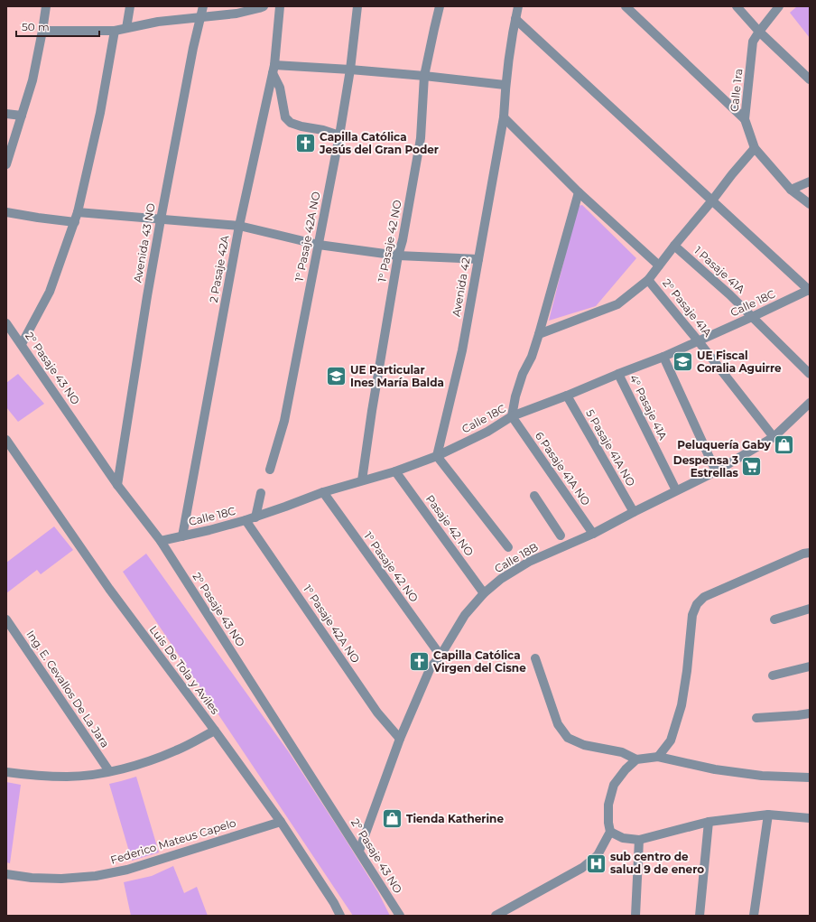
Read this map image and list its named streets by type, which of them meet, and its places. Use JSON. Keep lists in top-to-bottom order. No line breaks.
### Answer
{"streets":{"street":["Calle 1ra","1° Pasaje 42A NO","1° Pasaje 42 NO","Avenida 43 NO","2 Pasaje 42A","1 Pasaje 41A","Avenida 42","Calle 18C","2° Pasaje 41A","2° Pasaje 43 NO","4° Pasaje 41A","5 Pasaje 41A NO","6 Pasaje 41A NO","Pasaje 42 NO","Calle 18B","Luis De Tola y Aviles","Ing. E. Cevallos De La Jara","Federico Mateus Capelo"]},"crossings":[["1° Pasaje 42A NO","Calle 18C"],["1° Pasaje 42A NO","Calle 18B"],["1° Pasaje 42 NO","Calle 18C"],["1° Pasaje 42 NO","Calle 18B"],["Avenida 43 NO","2° Pasaje 43 NO"],["2 Pasaje 42A","Calle 18C"],["1 Pasaje 41A","Calle 18C"],["Avenida 42","Calle 18C"],["Calle 18C","2° Pasaje 41A"],["Calle 18C","2° Pasaje 43 NO"],["Calle 18C","4° Pasaje 41A"],["Calle 18C","5 Pasaje 41A NO"],["Calle 18C","6 Pasaje 41A NO"],["Calle 18C","Pasaje 42 NO"],["2° Pasaje 41A","Calle 18B"],["2° Pasaje 43 NO","Calle 18B"],["4° Pasaje 41A","Calle 18B"],["5 Pasaje 41A NO","Calle 18B"],["6 Pasaje 41A NO","Calle 18B"],["Pasaje 42 NO","Calle 18B"],["Luis De Tola y Aviles","Federico Mateus Capelo"]],"places":{"church":["Capilla Católica Jesús del Gran Poder","Capilla Católica Virgen del Cisne"],"school or university":["UE Fiscal Coralia Aguirre","UE Particular Ines María Balda"],"shop":["Peluquería Gaby","Tienda Katherine"],"supermarket":["Despensa 3 Estrellas"],"hospital":["sub centro de salud 9 de enero"]},"scale_bar":"50 m"}
